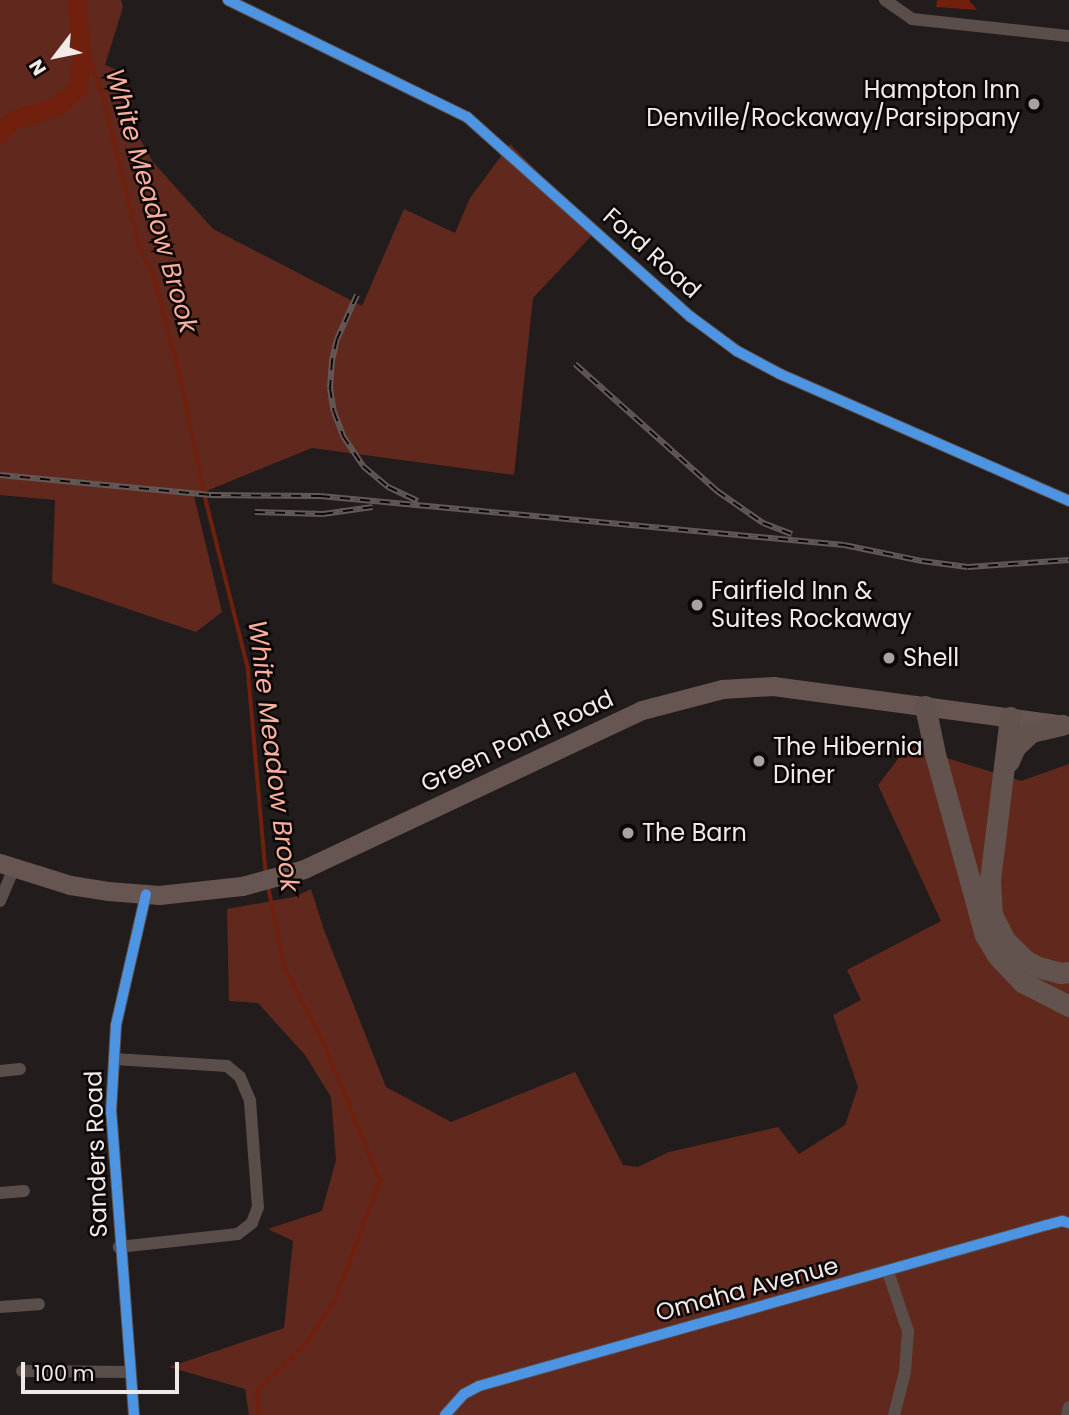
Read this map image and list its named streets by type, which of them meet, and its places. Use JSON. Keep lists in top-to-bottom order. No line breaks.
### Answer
{"streets":{"main road":["Green Pond Road"],"street":["Ford Road","Sanders Road","Omaha Avenue"]},"crossings":[["Green Pond Road","Sanders Road"]],"water":["White Meadow Brook"],"places":["Hampton Inn Denville/Rockaway/Parsippany","Fairfield Inn & Suites Rockaway","Shell","The Hibernia Diner","The Barn"],"scale_bar":"100 m","north":"bottom left"}
